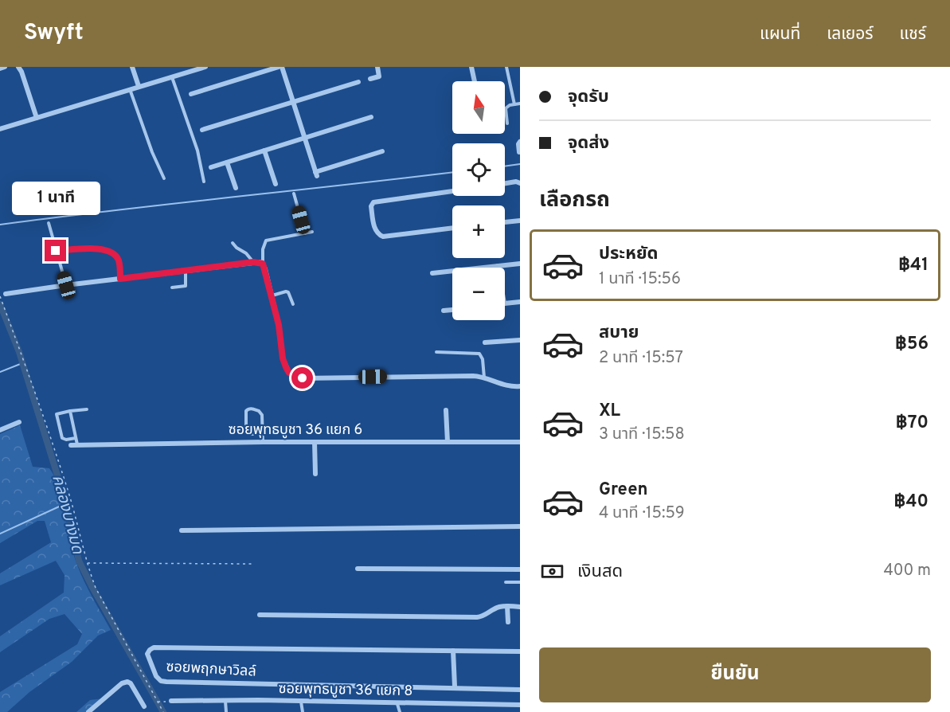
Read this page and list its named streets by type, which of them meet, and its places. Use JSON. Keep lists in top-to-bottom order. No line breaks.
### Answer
{"streets":{"street":["ซอยพุทธบูชา 36 แยก 6","ซอยพฤกษาวิลล์","ซอยพุทธบูชา 36 แยก 8"]},"water":["คลองบางมด"],"north":"top","page":{"header":"Swyft","nav":["แผนที่","เลเยอร์","แชร์"],"banner":["จุดรับ","จุดส่ง"],"map_buttons":["+","−"],"heading":"เลือกรถ","bubble":"1 นาที","list":[{"name":"ประหยัด","note":"1 นาที · 15:56","value":"฿41"},{"name":"สบาย","note":"2 นาที · 15:57","value":"฿56"},{"name":"XL","note":"3 นาที · 15:58","value":"฿70"},{"name":"Green","note":"4 นาที · 15:59","value":"฿40"}],"pay":["เงินสด","400 m"],"buttons":"ยืนยัน"}}
